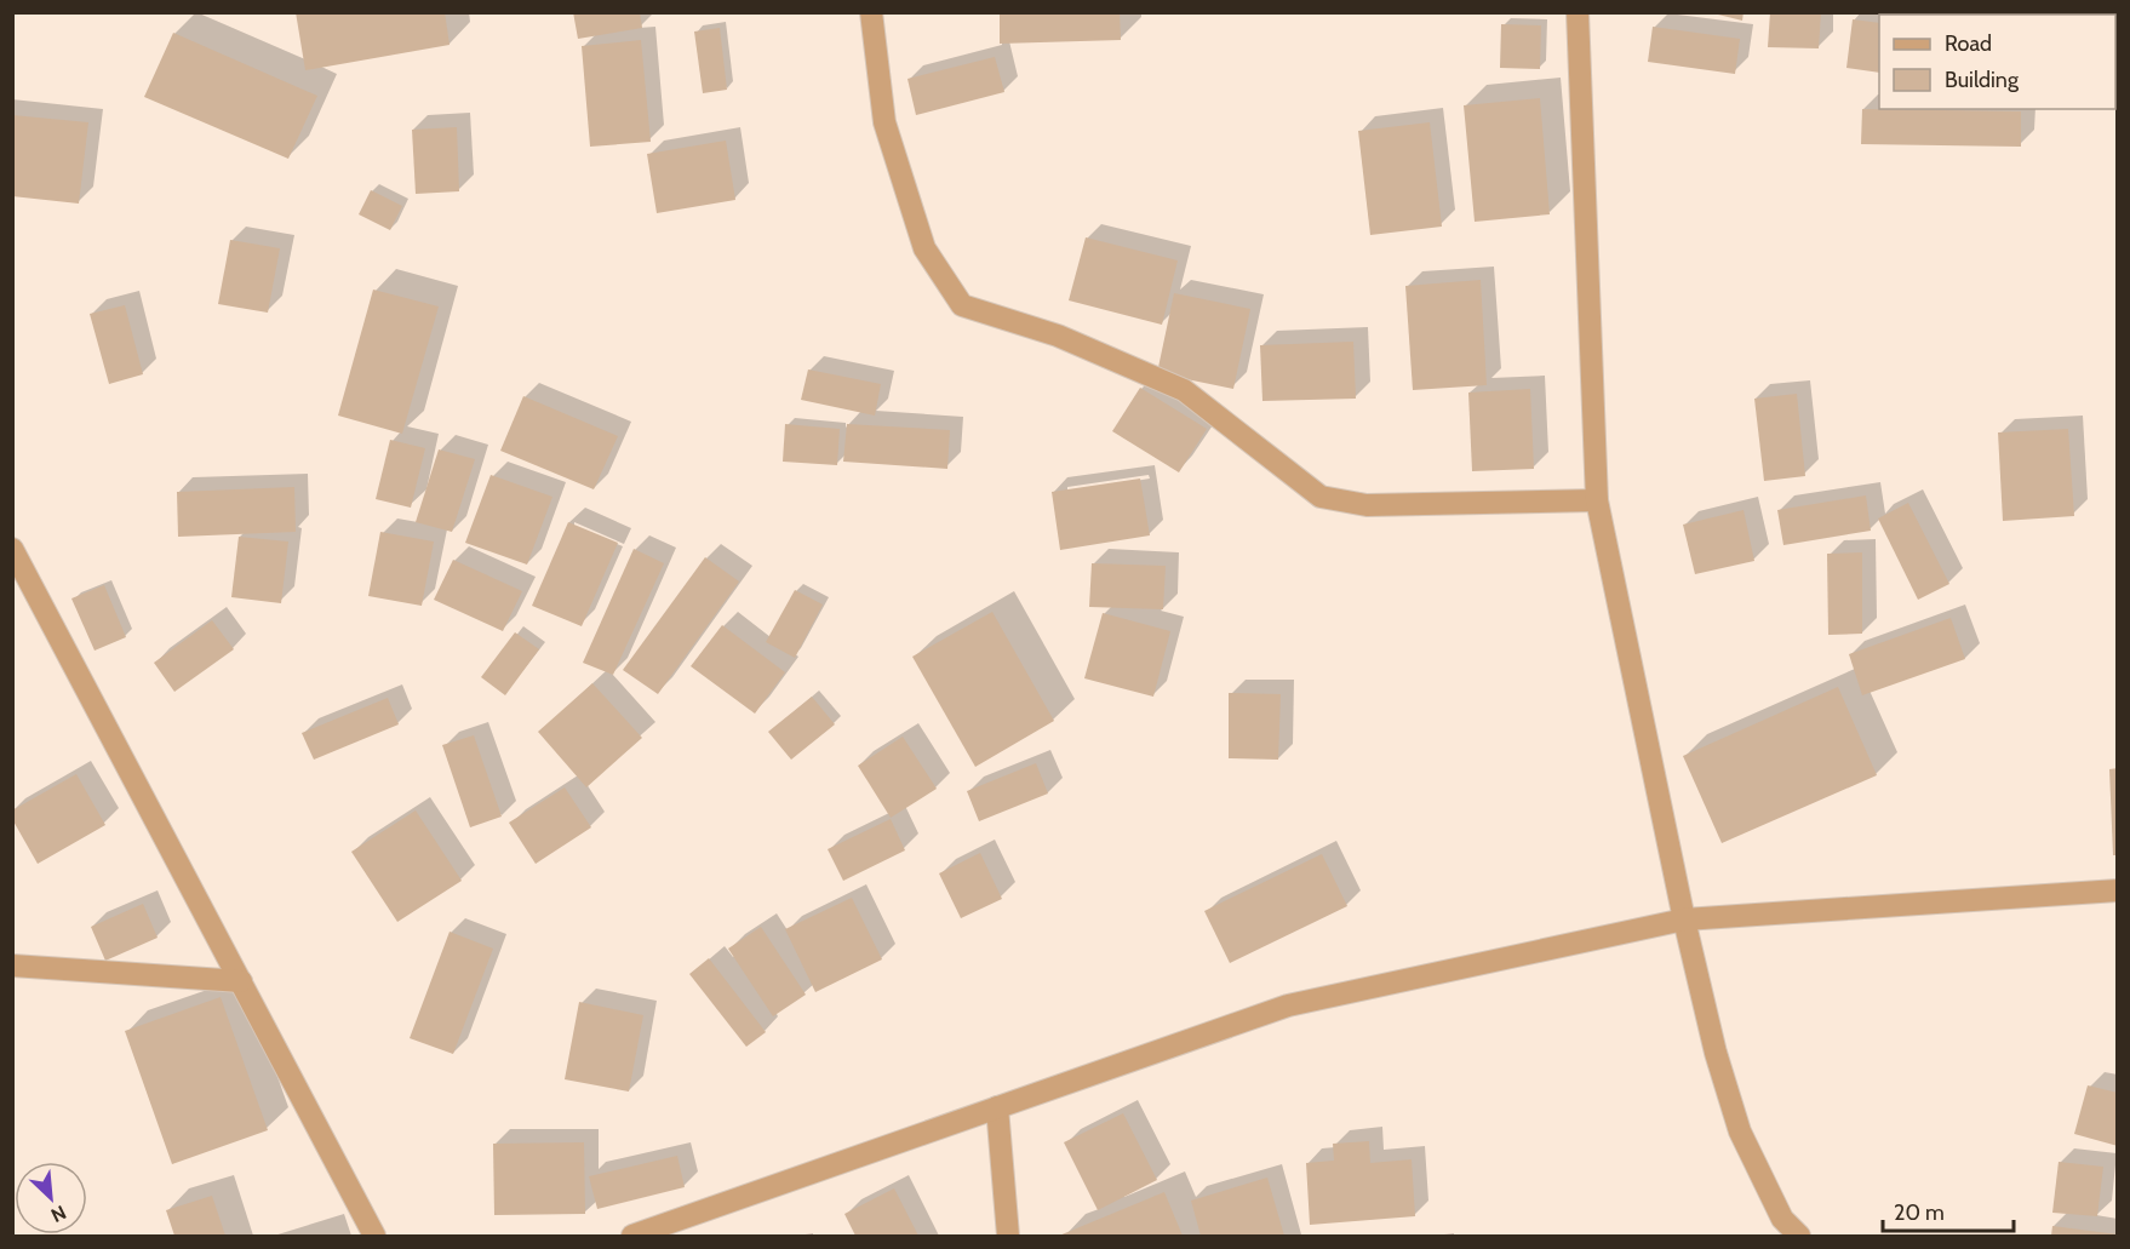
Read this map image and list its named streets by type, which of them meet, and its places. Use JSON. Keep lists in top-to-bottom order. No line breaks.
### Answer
{"legend":["Road","Building"],"scale_bar":"20 m","north":"bottom right"}
